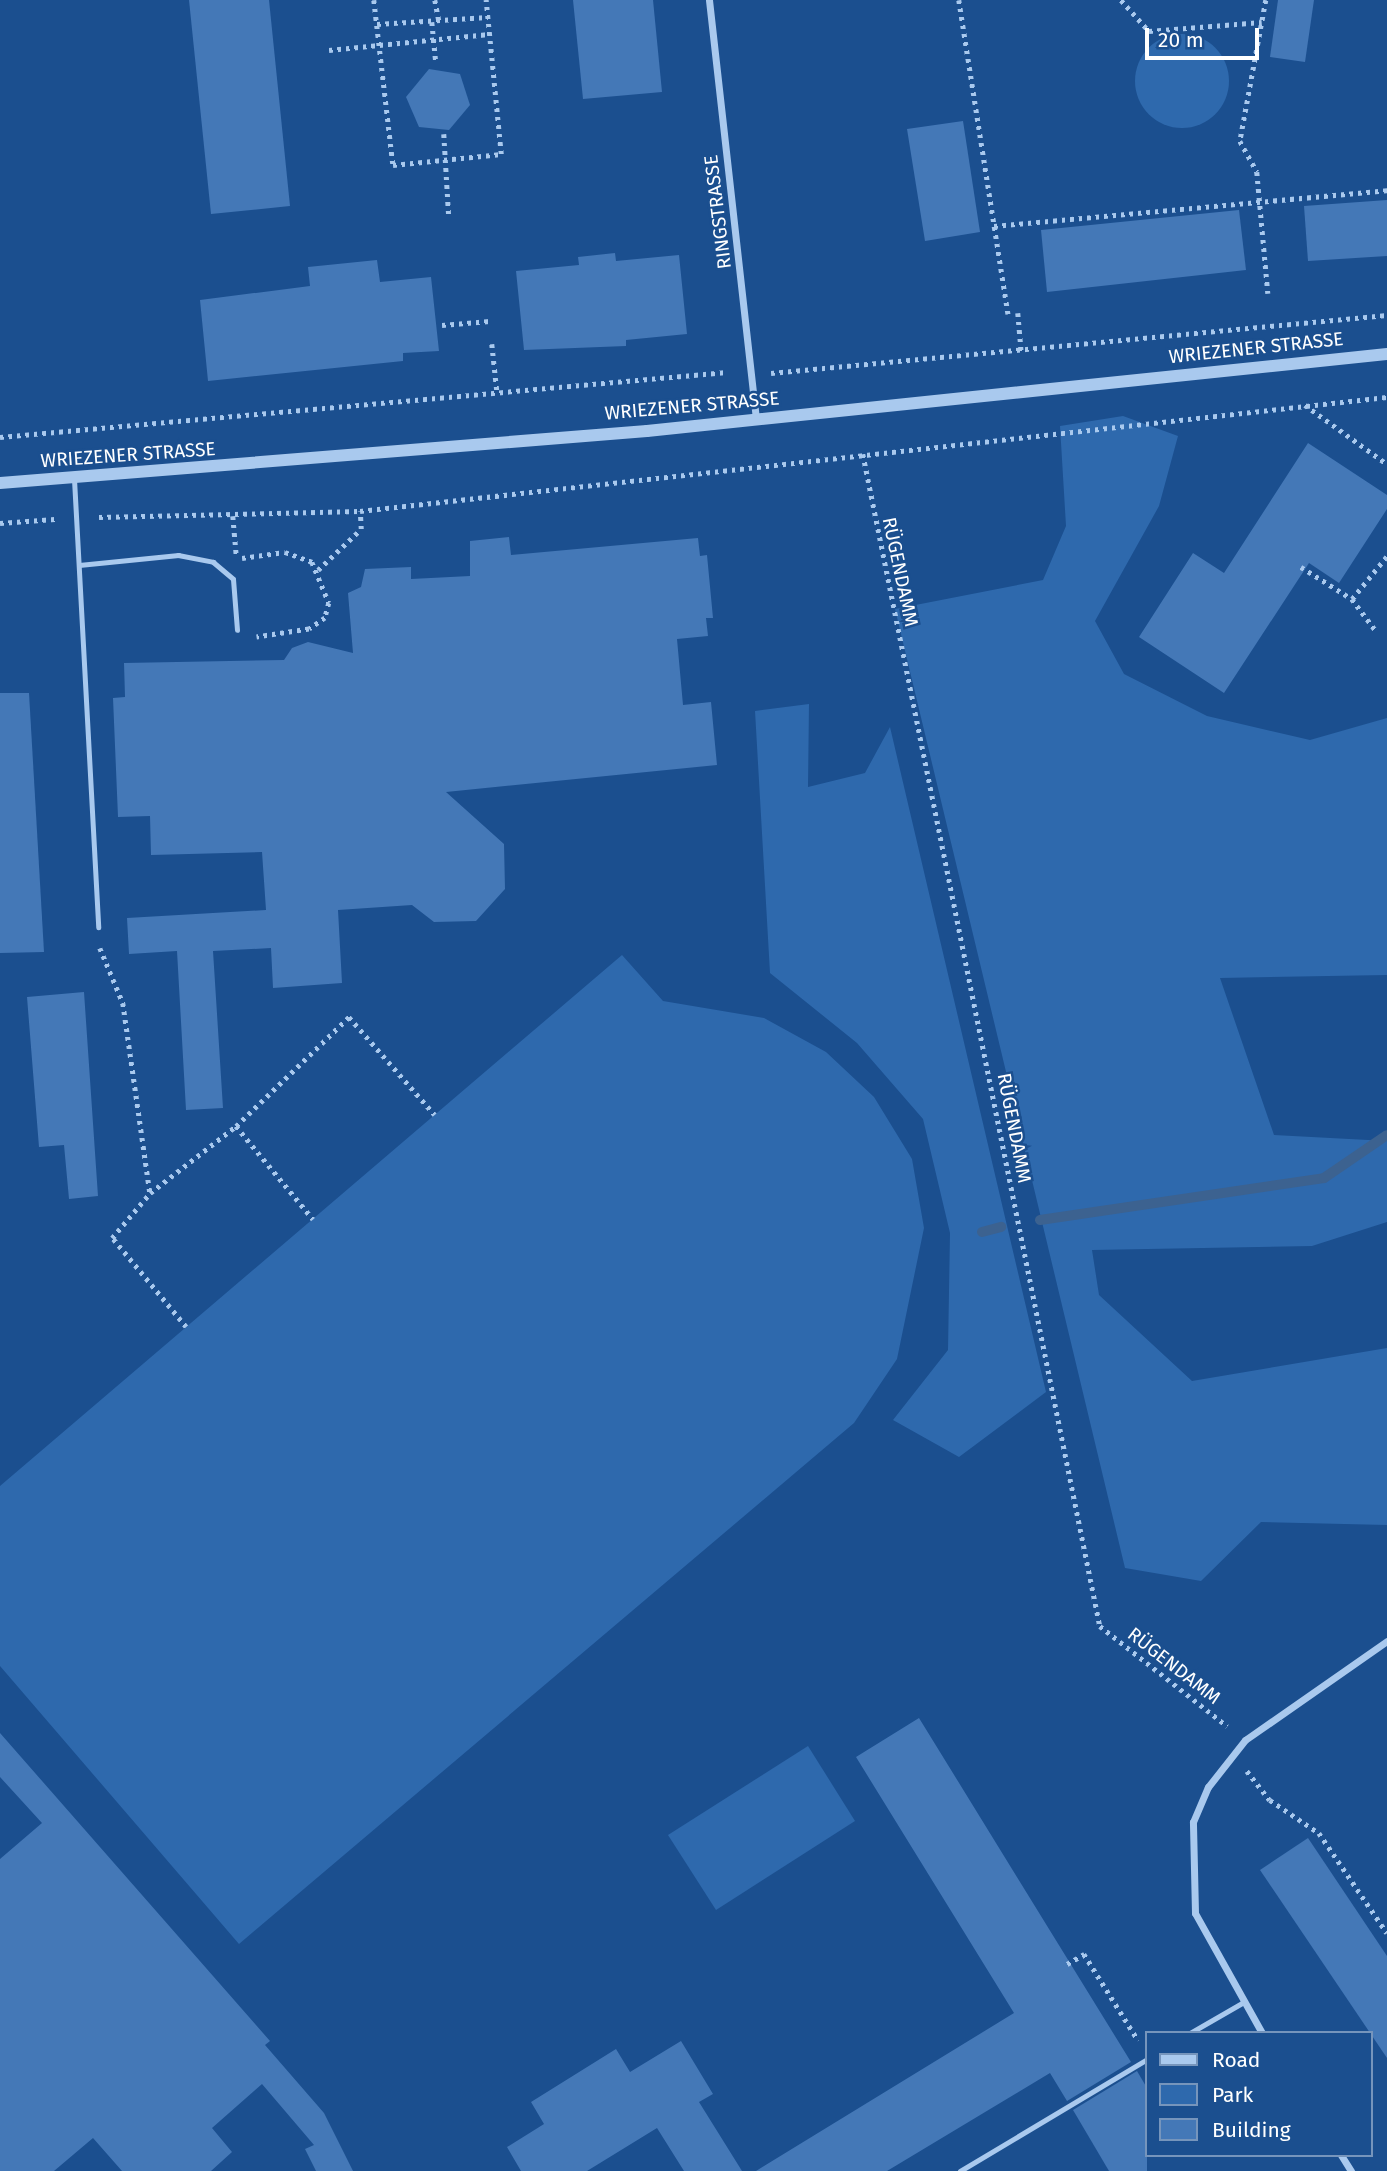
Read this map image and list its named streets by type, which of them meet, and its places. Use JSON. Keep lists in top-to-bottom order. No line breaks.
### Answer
{"streets":{"street":["RINGSTRASSE","WRIEZENER STRASSE"],"path":["RÜGENDAMM"]},"crossings":[["RINGSTRASSE","WRIEZENER STRASSE"]],"legend":["Road","Park","Building"],"scale_bar":"20 m"}
